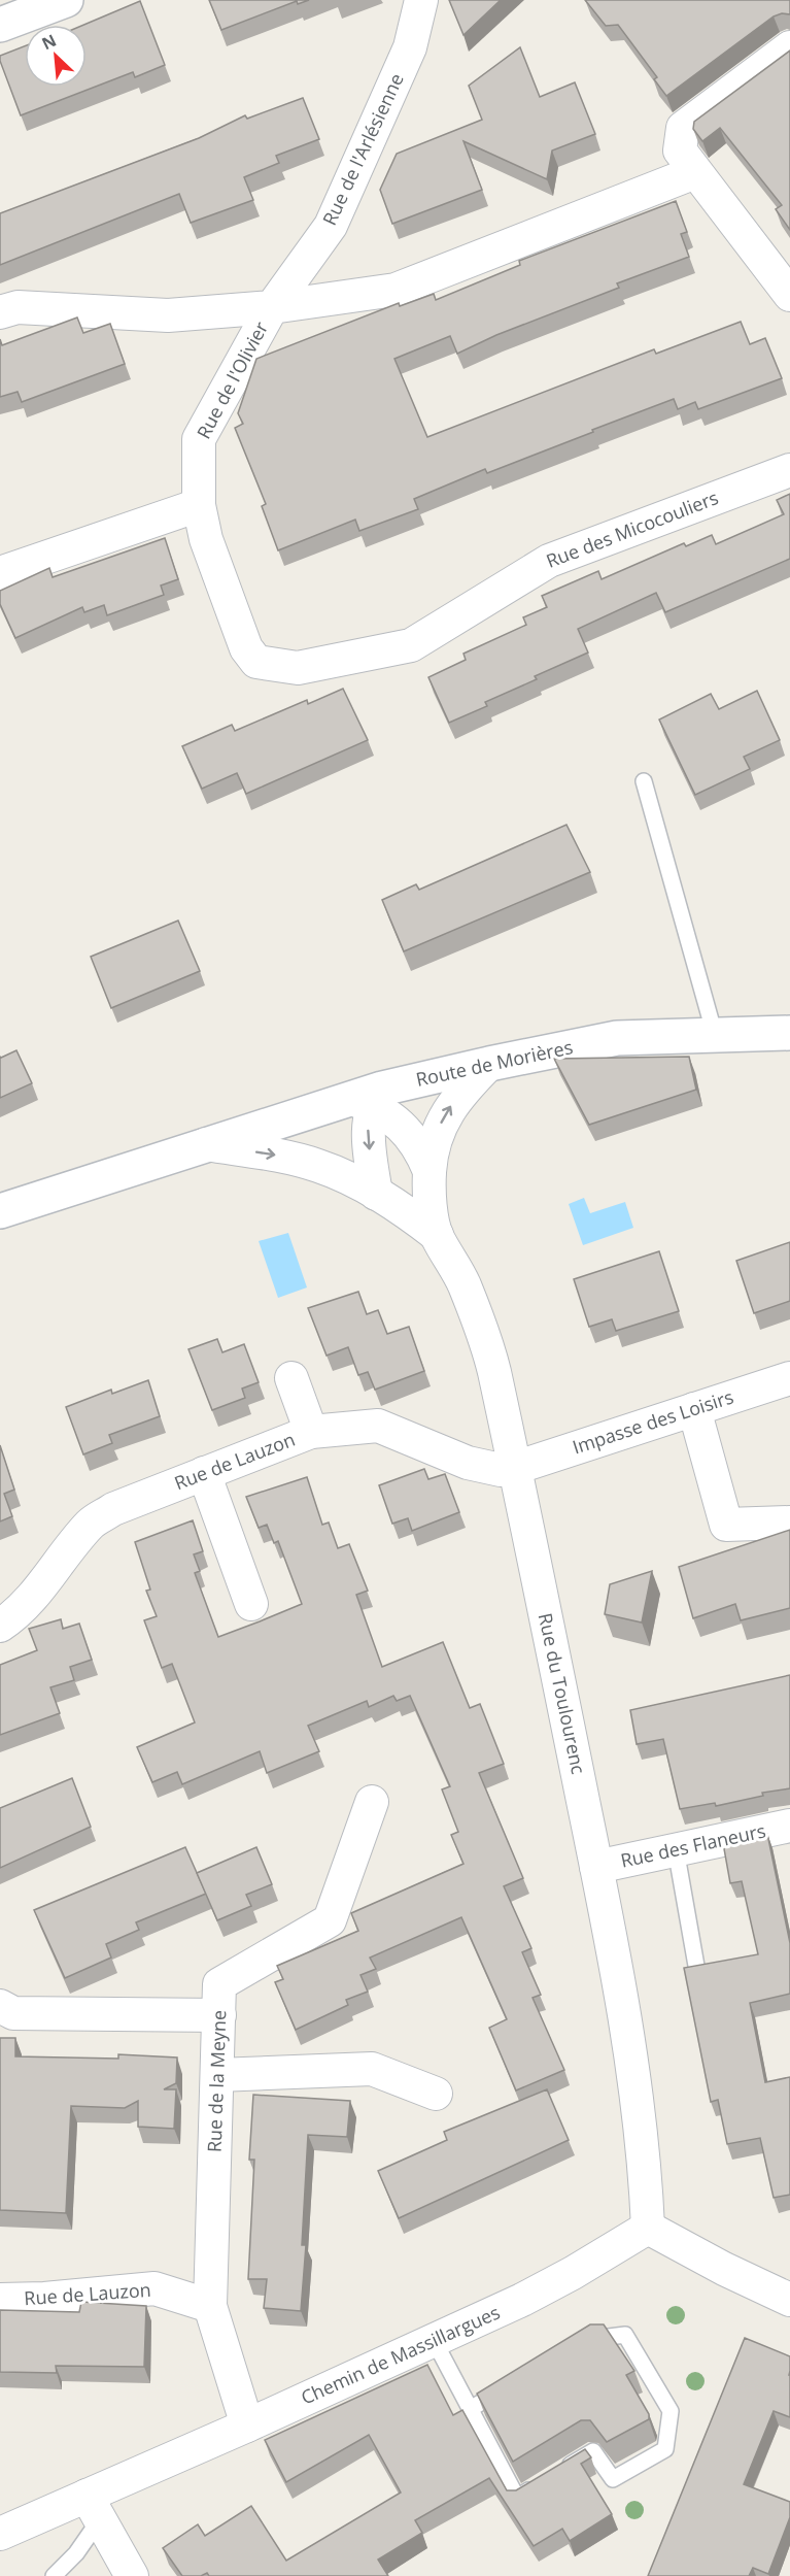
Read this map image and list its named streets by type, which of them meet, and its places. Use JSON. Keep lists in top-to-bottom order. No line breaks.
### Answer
{"streets":{"main road":["Route de Morières"],"street":["Rue de l'Arlésienne","Rue de l'Olivier","Rue des Micocouliers","Impasse des Loisirs","Rue de Lauzon","Rue du Toulourenc","Rue des Flaneurs","Rue de la Meyne","Chemin de Massillargues"]},"crossings":[["Rue de l'Arlésienne","Rue de l'Olivier"],["Rue de l'Olivier","Rue des Micocouliers"],["Route de Morières","Rue du Toulourenc"],["Impasse des Loisirs","Rue de Lauzon"],["Impasse des Loisirs","Rue du Toulourenc"],["Rue de Lauzon","Rue du Toulourenc"],["Rue de Lauzon","Rue de la Meyne"],["Rue du Toulourenc","Rue des Flaneurs"],["Rue du Toulourenc","Chemin de Massillargues"],["Rue de la Meyne","Chemin de Massillargues"]],"north":"top left"}
